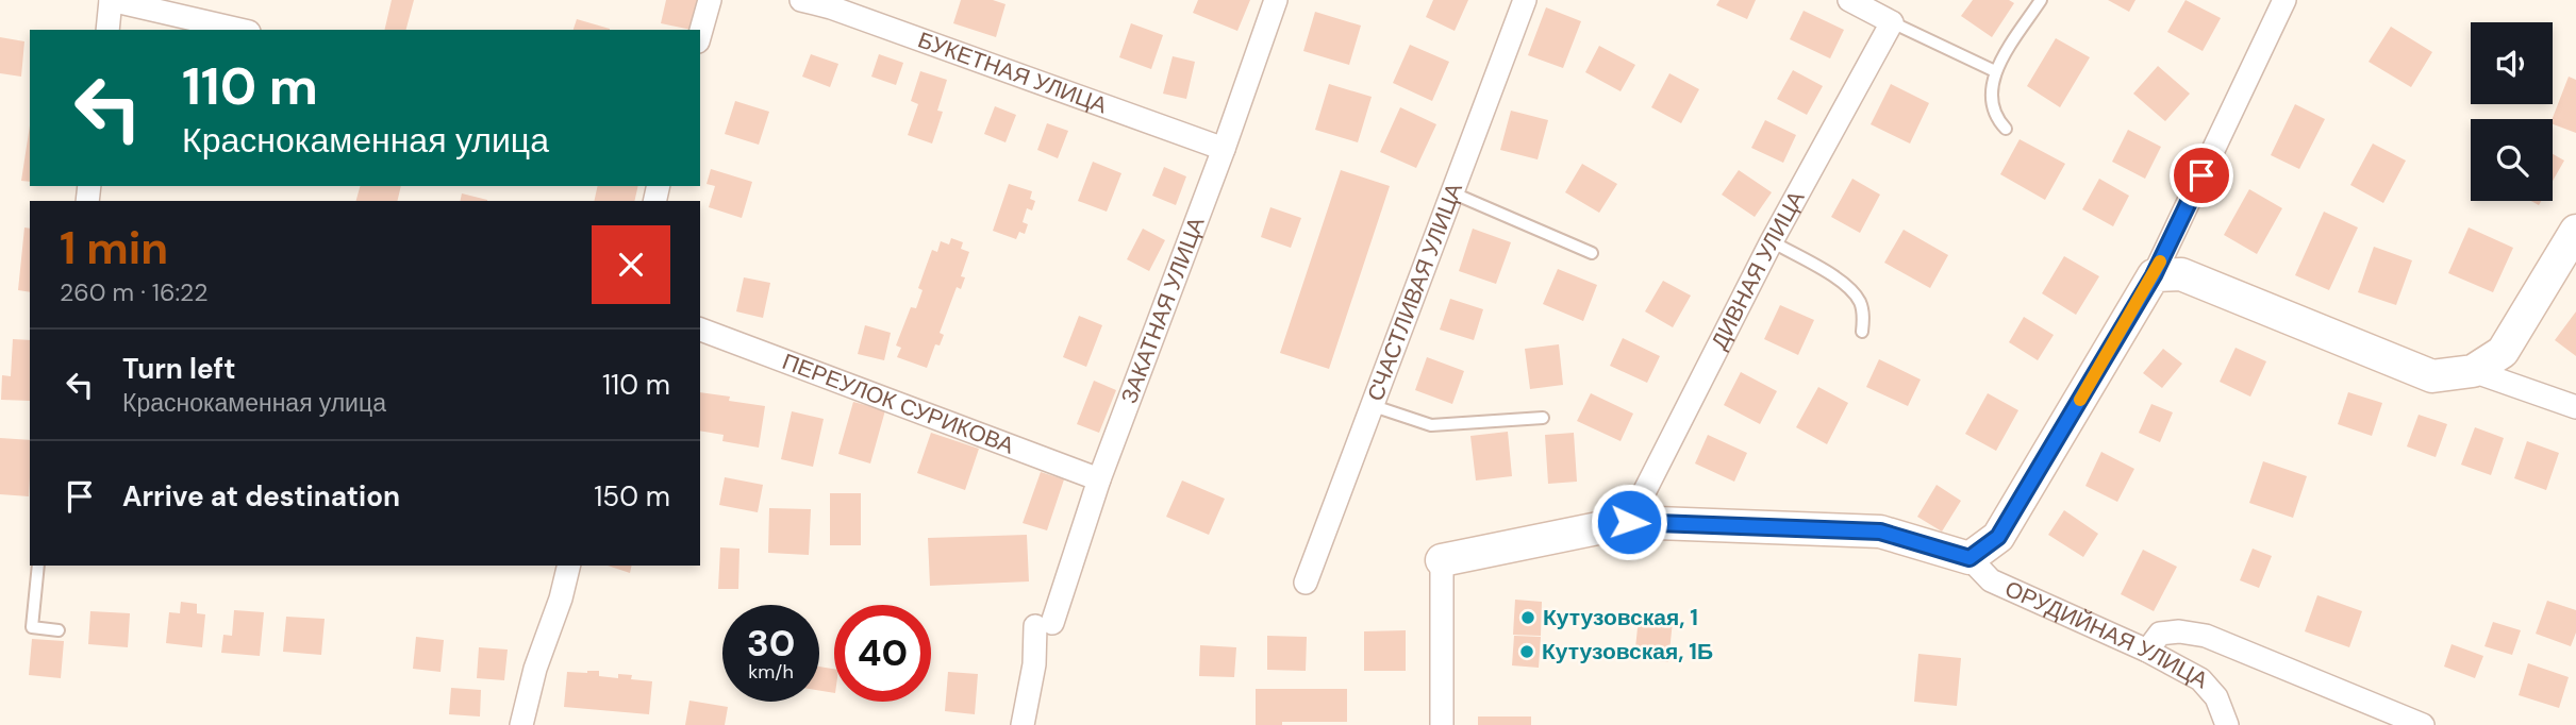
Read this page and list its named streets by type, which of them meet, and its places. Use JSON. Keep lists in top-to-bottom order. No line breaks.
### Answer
{"streets":{"street":["БУКЕТНАЯ УЛИЦА","ДИВНАЯ УЛИЦА","СЧАСТЛИВАЯ УЛИЦА","ЗАКАТНАЯ УЛИЦА","ПЕРЕУЛОК СУРИКОВА","ОРУДИЙНАЯ УЛИЦА"]},"crossings":[["БУКЕТНАЯ УЛИЦА","ЗАКАТНАЯ УЛИЦА"],["ДИВНАЯ УЛИЦА","ОРУДИЙНАЯ УЛИЦА"],["ЗАКАТНАЯ УЛИЦА","ПЕРЕУЛОК СУРИКОВА"]],"places":["Кутузовская, 1","Кутузовская, 1Б"],"page":{"turn":["110 m","Краснокаменная улица"],"heading":["1 min","260 m · 16:22"],"list":[{"name":"Turn left","note":"Краснокаменная улица","value":"110 m"},{"name":"Arrive at destination","value":"150 m"}],"speed":"30 km/h","limit":"40"}}
